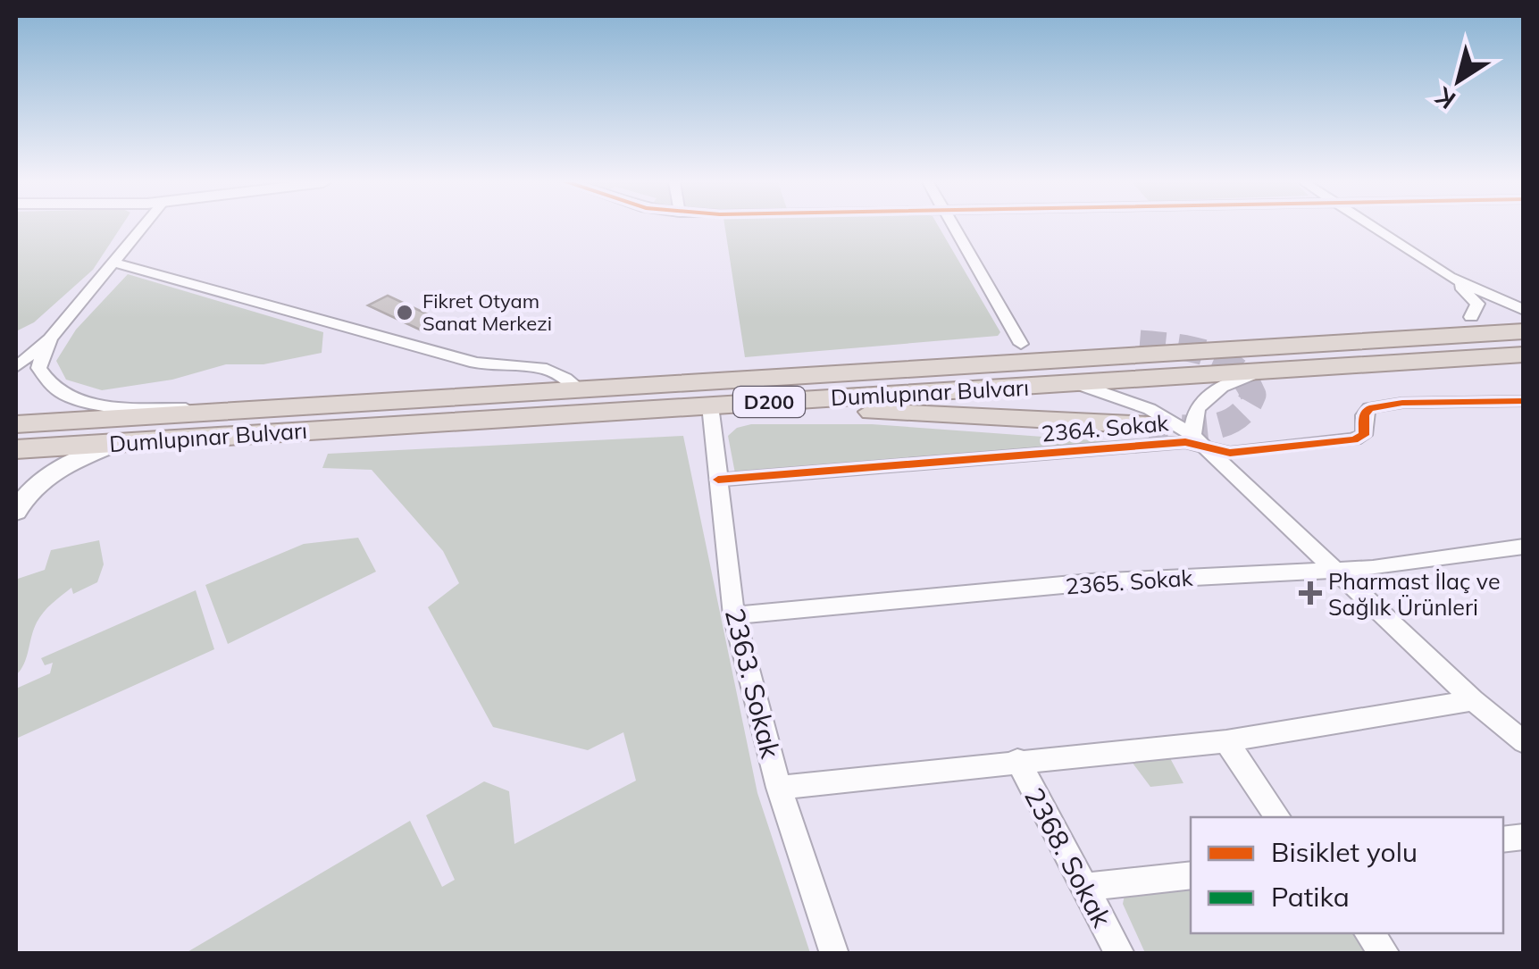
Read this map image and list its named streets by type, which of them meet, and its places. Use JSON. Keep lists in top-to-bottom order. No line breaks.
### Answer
{"streets":{"highway":["Dumlupınar Bulvarı","D200"],"street":["2364. Sokak","2365. Sokak","2363. Sokak","2368. Sokak"]},"crossings":[["Dumlupınar Bulvarı","2363. Sokak"],["2364. Sokak","2363. Sokak"],["2365. Sokak","2363. Sokak"]],"places":{"other":["Fikret Otyam Sanat Merkezi"],"health":["Pharmast İlaç ve Sağlık Ürünleri"]},"legend":["Bisiklet yolu","Patika"],"north":"bottom left"}
